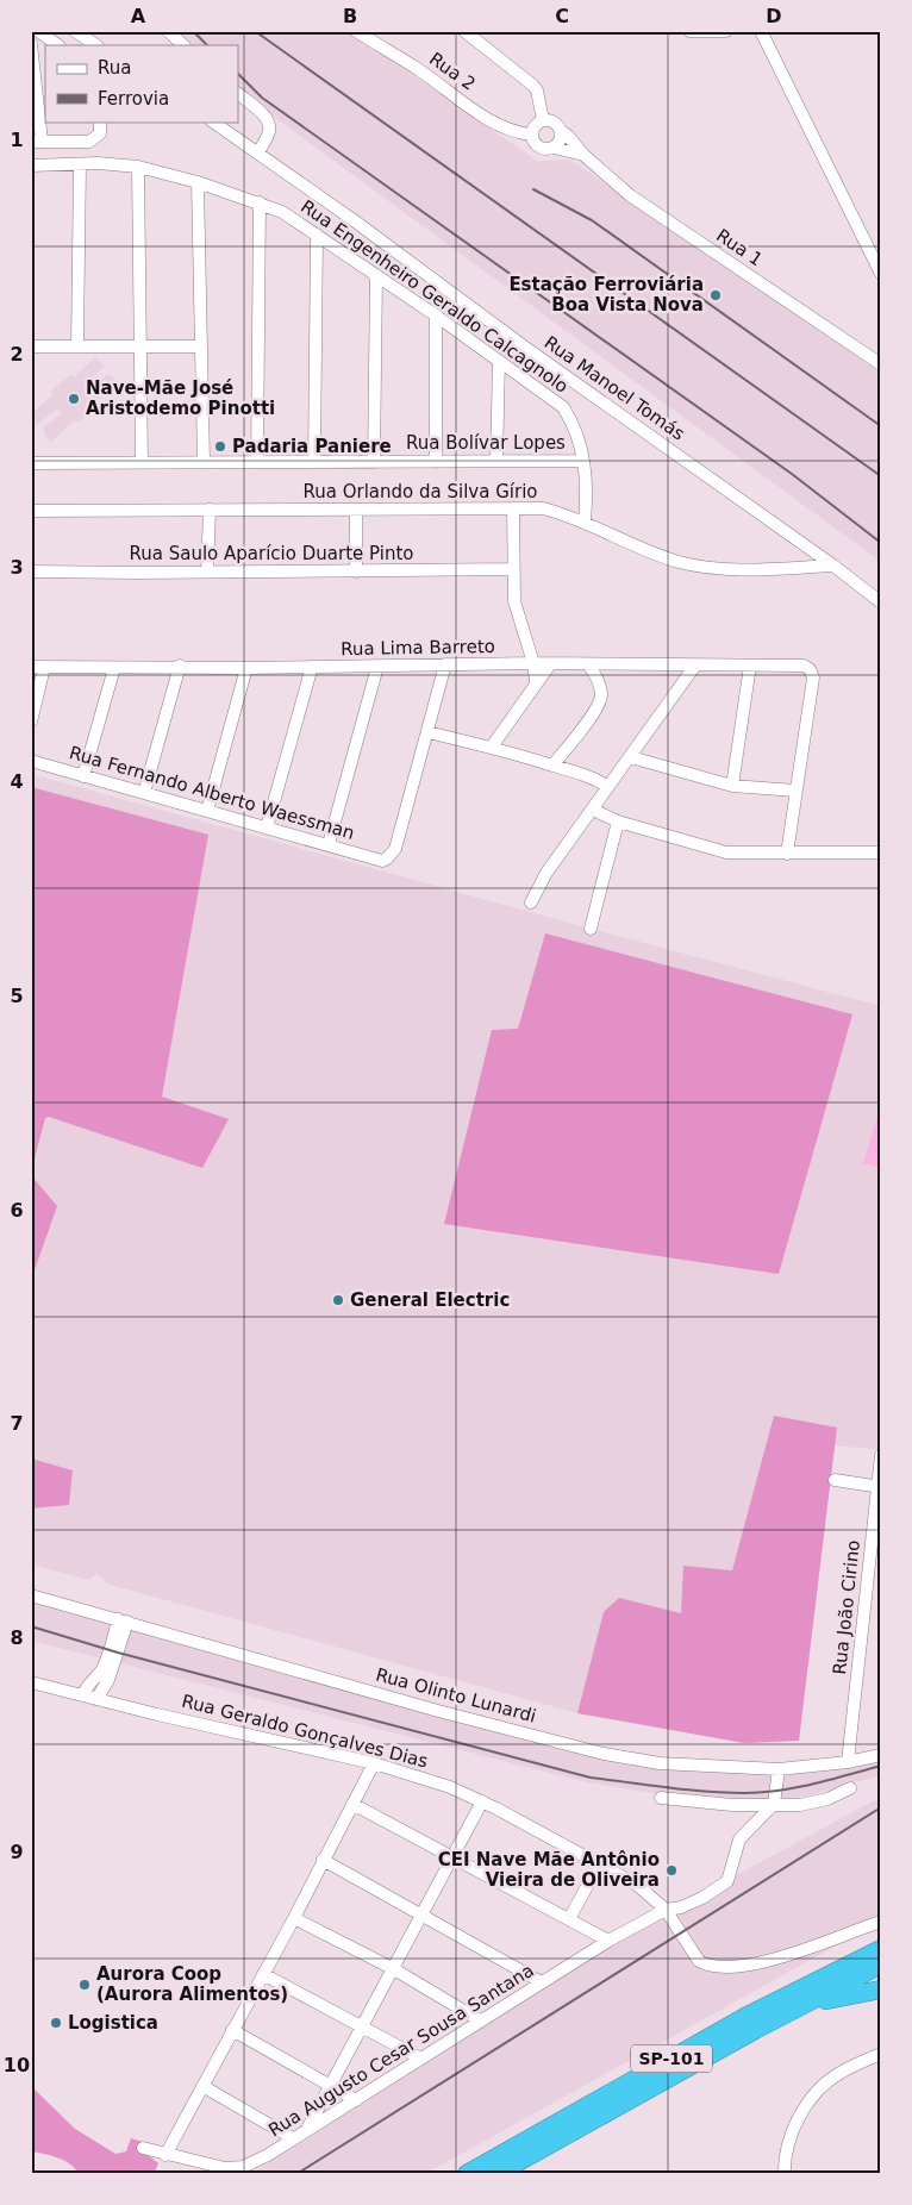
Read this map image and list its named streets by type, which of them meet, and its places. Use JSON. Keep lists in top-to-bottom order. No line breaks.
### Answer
{"streets":{"highway":["SP-101"],"street":["Rua 2","Rua 1","Rua Engenheiro Geraldo Calcagnolo","Rua Manoel Tomás","Rua Bolívar Lopes","Rua Orlando da Silva Gírio","Rua Saulo Aparício Duarte Pinto","Rua Lima Barreto","Rua Fernando Alberto Waessman","Rua João Cirino","Rua Olinto Lunardi","Rua Geraldo Gonçalves Dias","Rua Augusto Cesar Sousa Santana"]},"crossings":[["Rua 2","Rua 1"],["Rua Engenheiro Geraldo Calcagnolo","Rua Bolívar Lopes"],["Rua Engenheiro Geraldo Calcagnolo","Rua Orlando da Silva Gírio"],["Rua Manoel Tomás","Rua Orlando da Silva Gírio"],["Rua João Cirino","Rua Olinto Lunardi"],["Rua Geraldo Gonçalves Dias","Rua Augusto Cesar Sousa Santana"]],"places":["Estação Ferroviária Boa Vista Nova","Nave-Mãe José Aristodemo Pinotti","Padaria Paniere","General Electric","CEI Nave Mãe Antônio Vieira de Oliveira","Aurora Coop (Aurora Alimentos)","Logistica"],"legend":["Rua","Ferrovia"],"grid":{"columns":["A","B","C","D"],"rows":["1","2","3","4","5","6","7","8","9","10"]}}
